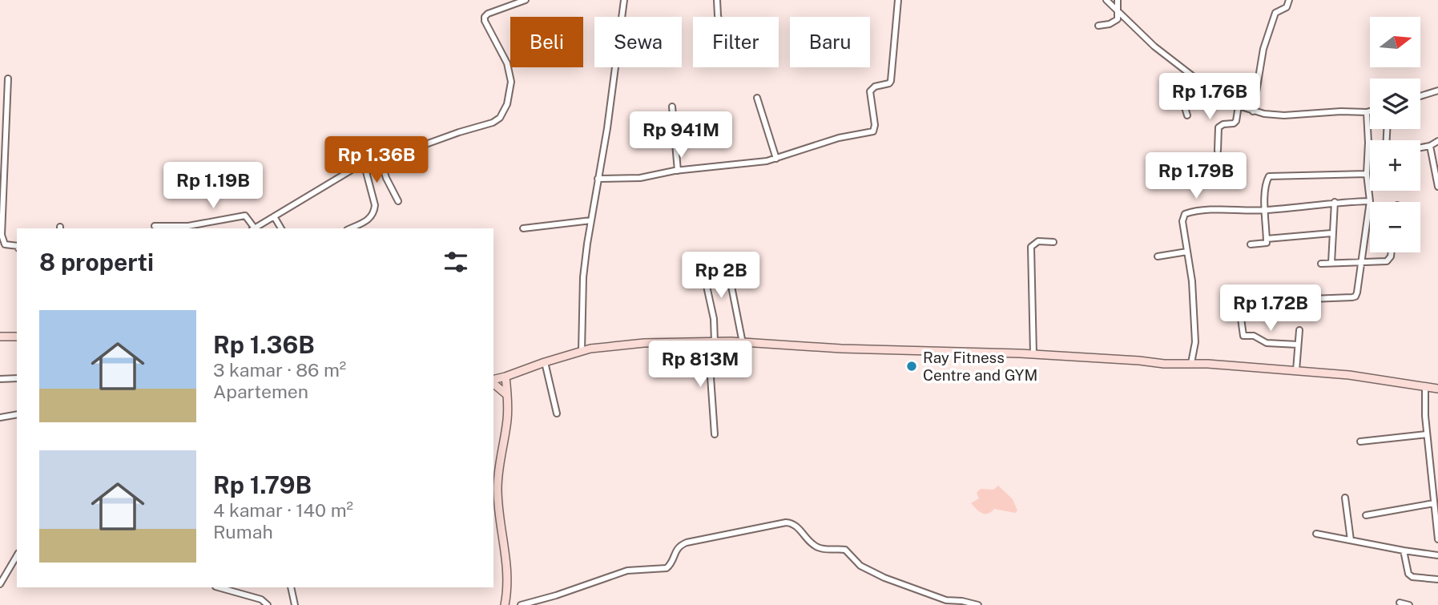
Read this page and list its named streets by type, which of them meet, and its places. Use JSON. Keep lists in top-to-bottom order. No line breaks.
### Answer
{"places":["Ray Fitness Centre and GYM"],"north":"right","page":{"map_buttons":["+","−"],"chip":["Beli","Sewa","Filter","Baru"],"price":["Rp 1.76B","Rp 941M","Rp 1.36B","Rp 1.79B","Rp 1.19B","Rp 2B","Rp 1.72B","Rp 813M"],"heading":"8 properti","list":[{"name":"Rp 1.36B","note":"3 kamar · 86 m² · Apartemen"},{"name":"Rp 1.79B","note":"4 kamar · 140 m² · Rumah"}]}}
